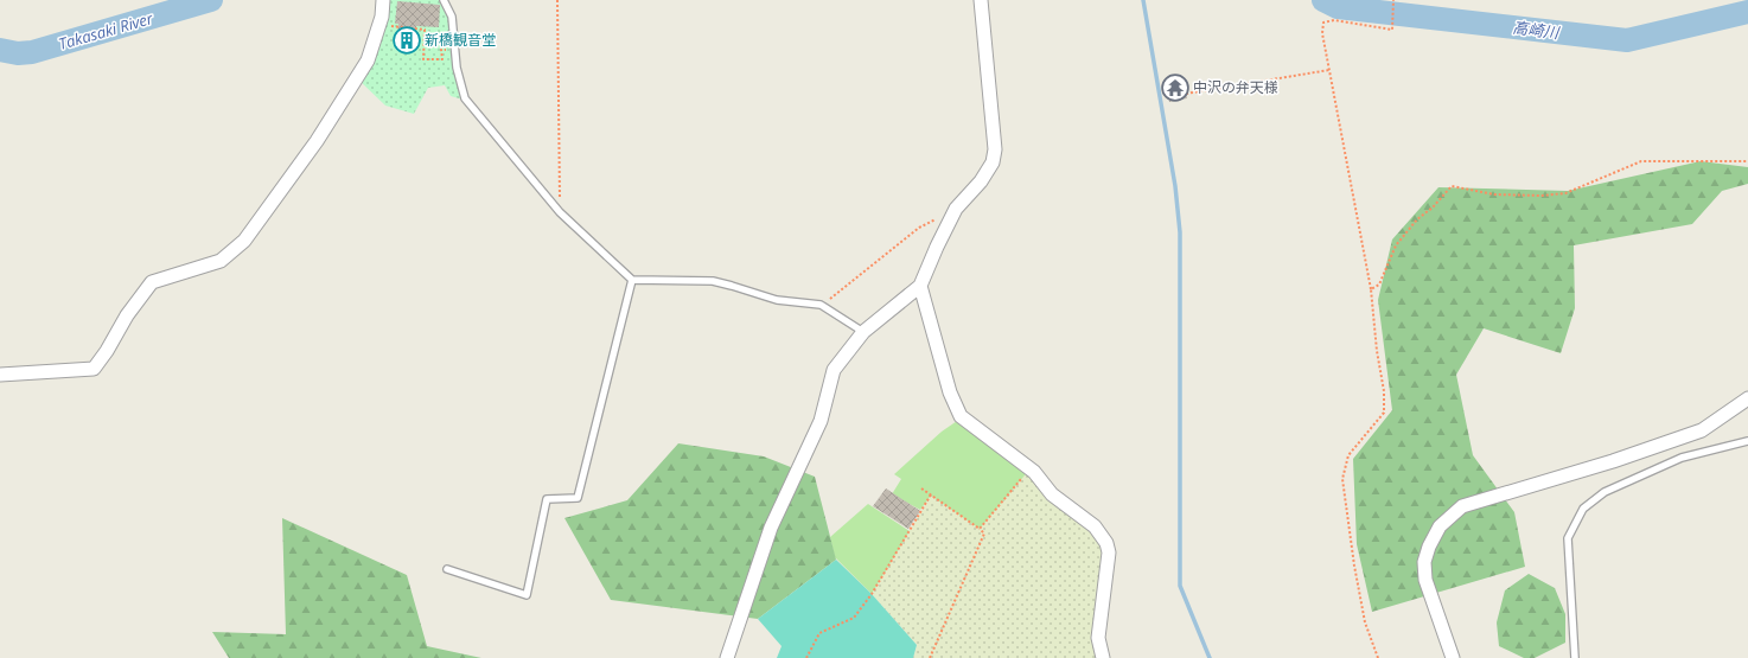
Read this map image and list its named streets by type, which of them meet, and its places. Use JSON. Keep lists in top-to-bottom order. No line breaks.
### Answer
{"water":["高崎川","Takasaki River"],"places":{"building":["新橋観音堂"],"temple":["中沢の弁天様"]}}
